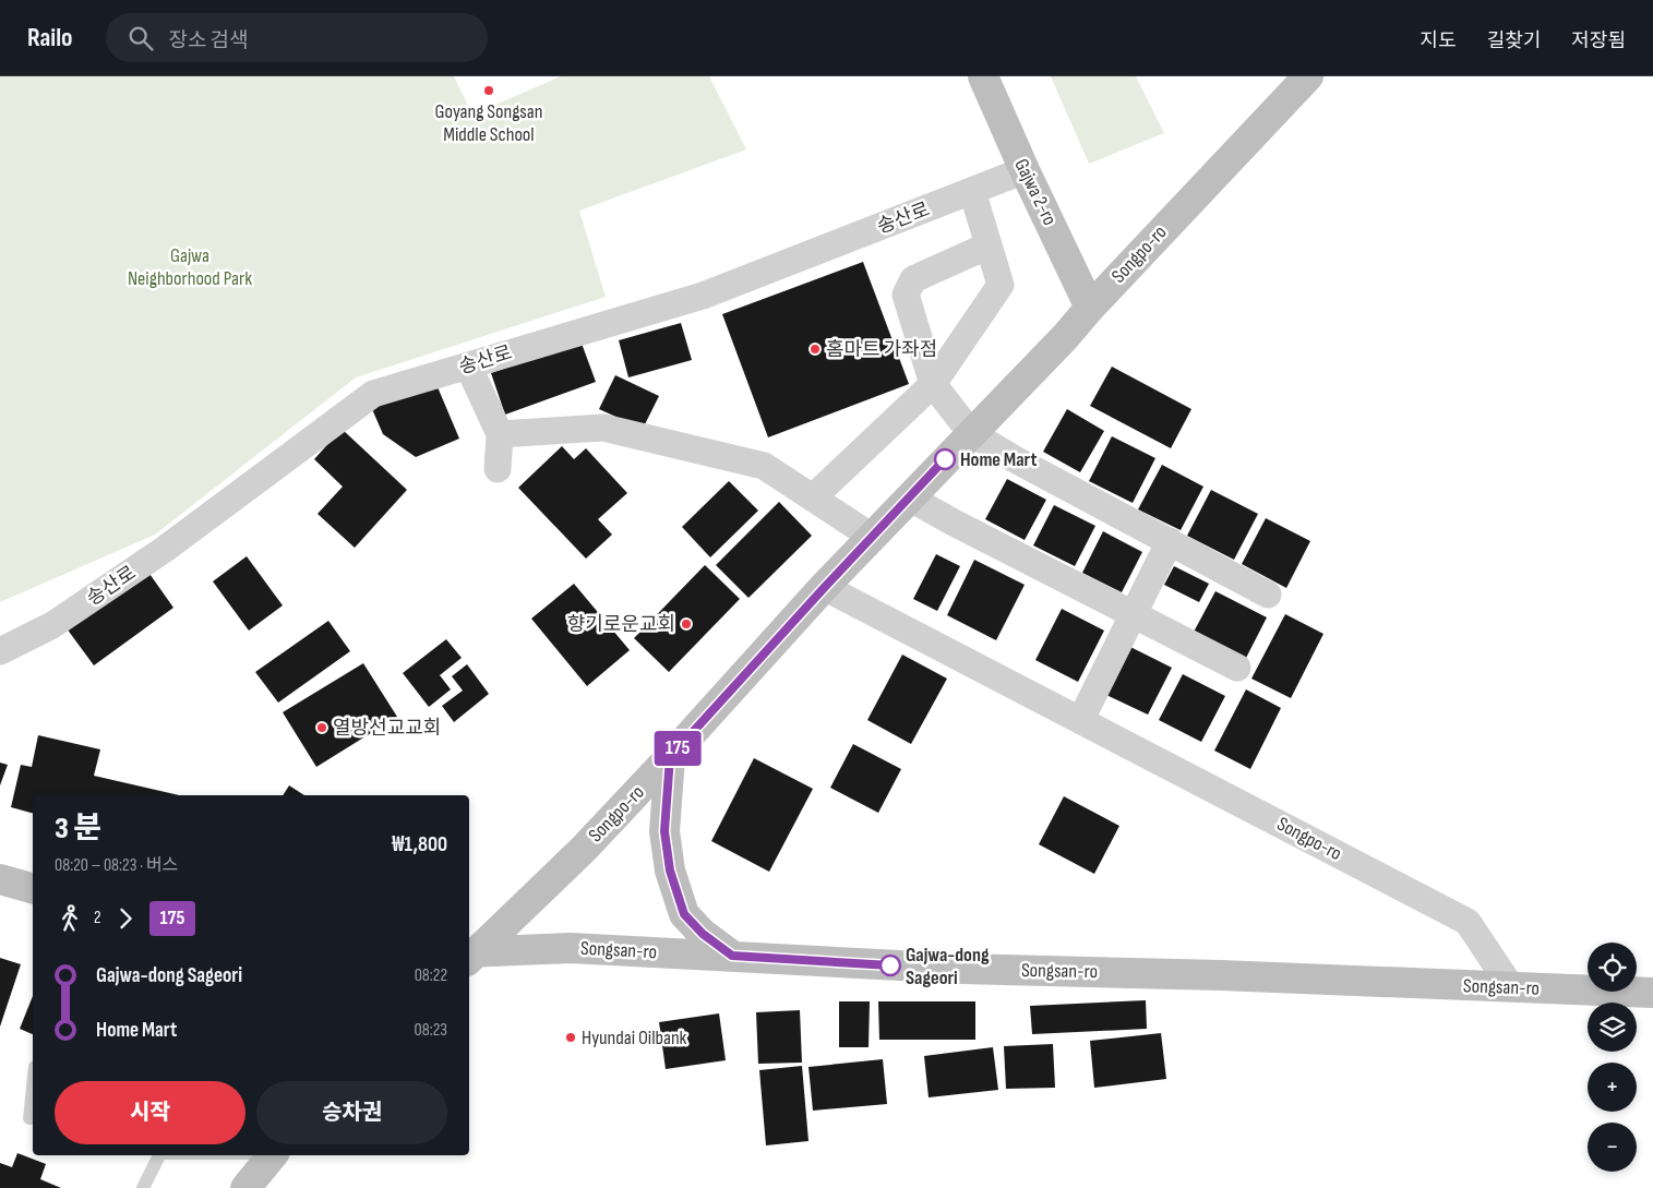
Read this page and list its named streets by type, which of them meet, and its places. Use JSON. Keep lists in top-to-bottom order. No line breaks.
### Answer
{"streets":{"street":["Gajwa 2-ro","송산로","Songpo-ro","Songsan-ro"]},"crossings":[["Gajwa 2-ro","송산로"],["Gajwa 2-ro","Songpo-ro"],["Songpo-ro","Songsan-ro"]],"parks":["Gajwa Neighborhood Park"],"places":["Goyang Songsan Middle School","홈마트 가좌점","Home Mart","향기로운교회","열방선교교회","Gajwa-dong Sageori","Hyundai Oilbank"],"lines":["bus line 175"],"page":{"header":"Railo","search":"장소 검색","nav":["지도","길찾기","저장됨"],"on_map":"175","heading":["3 분","08:20 – 08:23 · 버스","₩1,800"],"legs":["2","175"],"map_buttons":["+","−"],"list":[{"name":"Gajwa-dong Sageori","value":"08:22"},{"name":"Home Mart","value":"08:23"}],"buttons":["시작","승차권"]}}
